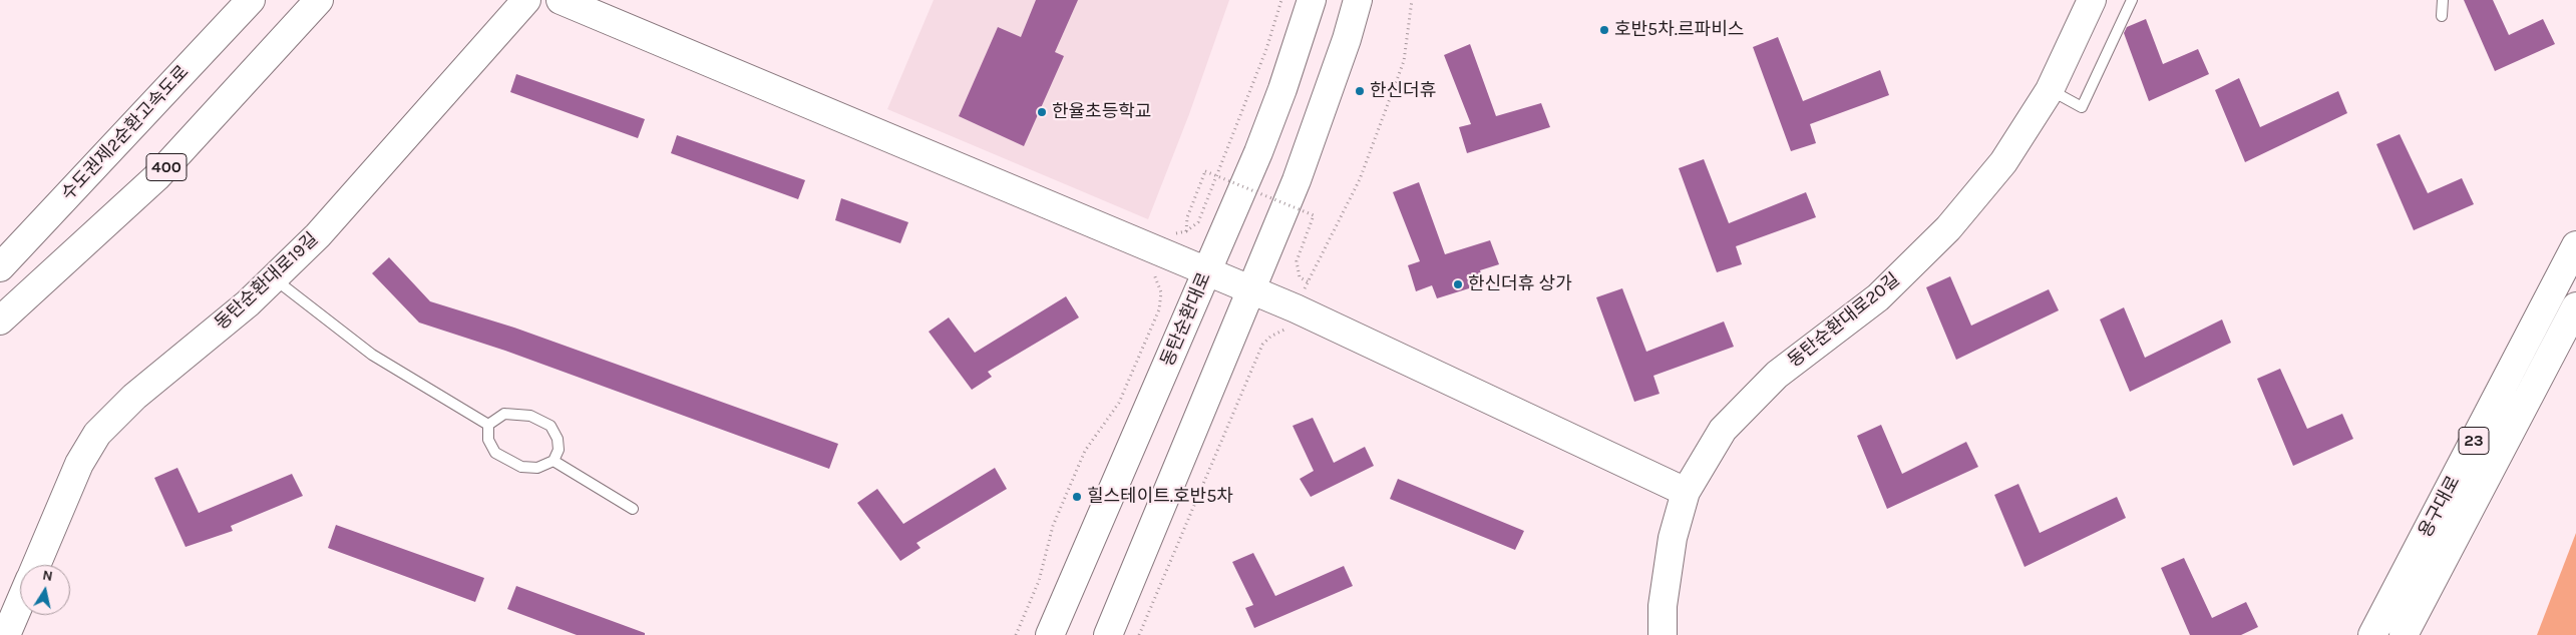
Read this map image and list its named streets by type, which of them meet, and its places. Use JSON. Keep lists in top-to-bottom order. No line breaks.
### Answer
{"streets":{"main road":["수도권제2순환고속도로","400","동탄순환대로19길","동탄순환대로","동탄순환대로20길","23","용구대로"]},"places":["호반5차.르파비스","한신더휴","한율초등학교","한신더휴 상가","힐스테이트.호반5차"],"north":"top"}
